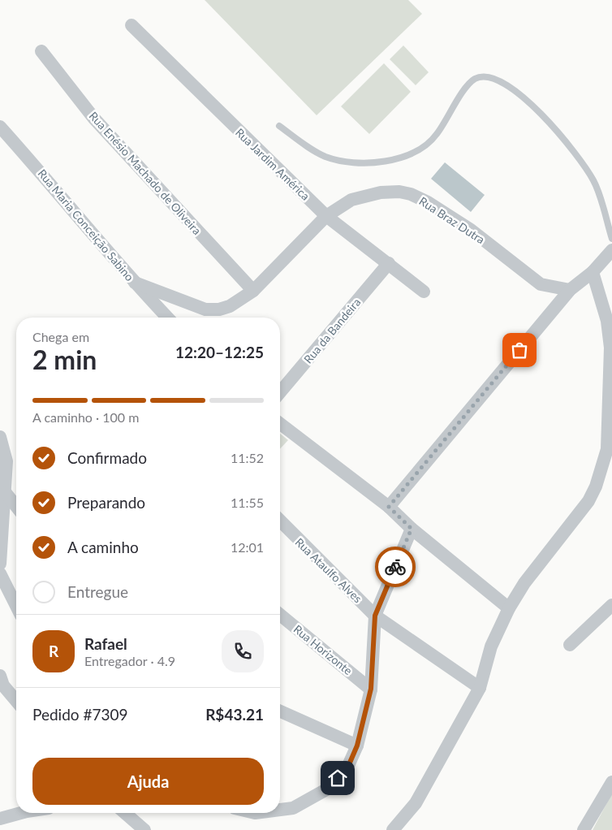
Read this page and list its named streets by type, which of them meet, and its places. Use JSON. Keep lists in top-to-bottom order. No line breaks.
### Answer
{"streets":{"street":["Rua Jardim América","Rua Enésio Machado de Oliveira","Rua Braz Dutra","Rua Maria Conceição Sabino","Rua da Bandeira","Rua Ataulfo Alves","Rua Horizonte"]},"crossings":[["Rua Jardim América","Rua Braz Dutra"],["Rua Jardim América","Rua da Bandeira"],["Rua Enésio Machado de Oliveira","Rua Braz Dutra"],["Rua Braz Dutra","Rua Maria Conceição Sabino"]],"page":{"heading":["2 min","Chega em","12:20–12:25"],"panel":["Rafael","Entregador · 4.9","Pedido #7309","R$43.21"],"bar":"A caminho · 100 m","list":[["Confirmado","11:52"],["Preparando","11:55"],["A caminho","12:01"],"Entregue"],"round":"R","buttons":"Ajuda"}}
